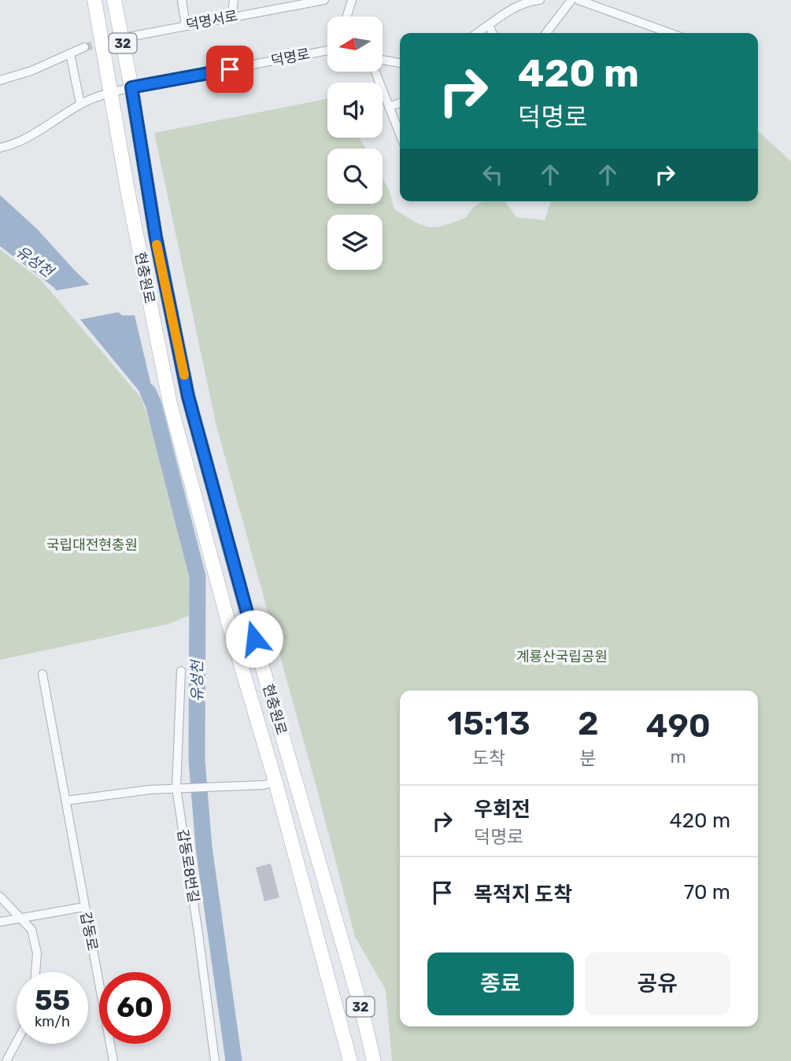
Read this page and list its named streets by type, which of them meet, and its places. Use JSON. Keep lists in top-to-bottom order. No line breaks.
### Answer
{"streets":{"main road":["32","현충원로"],"street":["덕명서로","덕명로","갑동로8번길","갑동로"]},"crossings":[["덕명로","현충원로"]],"water":["유성천"],"parks":["국립대전현충원","계룡산국립공원"],"north":"left","page":{"turn":["420 m","덕명로"],"eta":["15:13","도착","2","분","490","m"],"list":[{"name":"우회전","note":"덕명로","value":"420 m"},{"name":"목적지 도착","value":"70 m"}],"buttons":["종료","공유"],"speed":"55 km/h","limit":"60"}}
